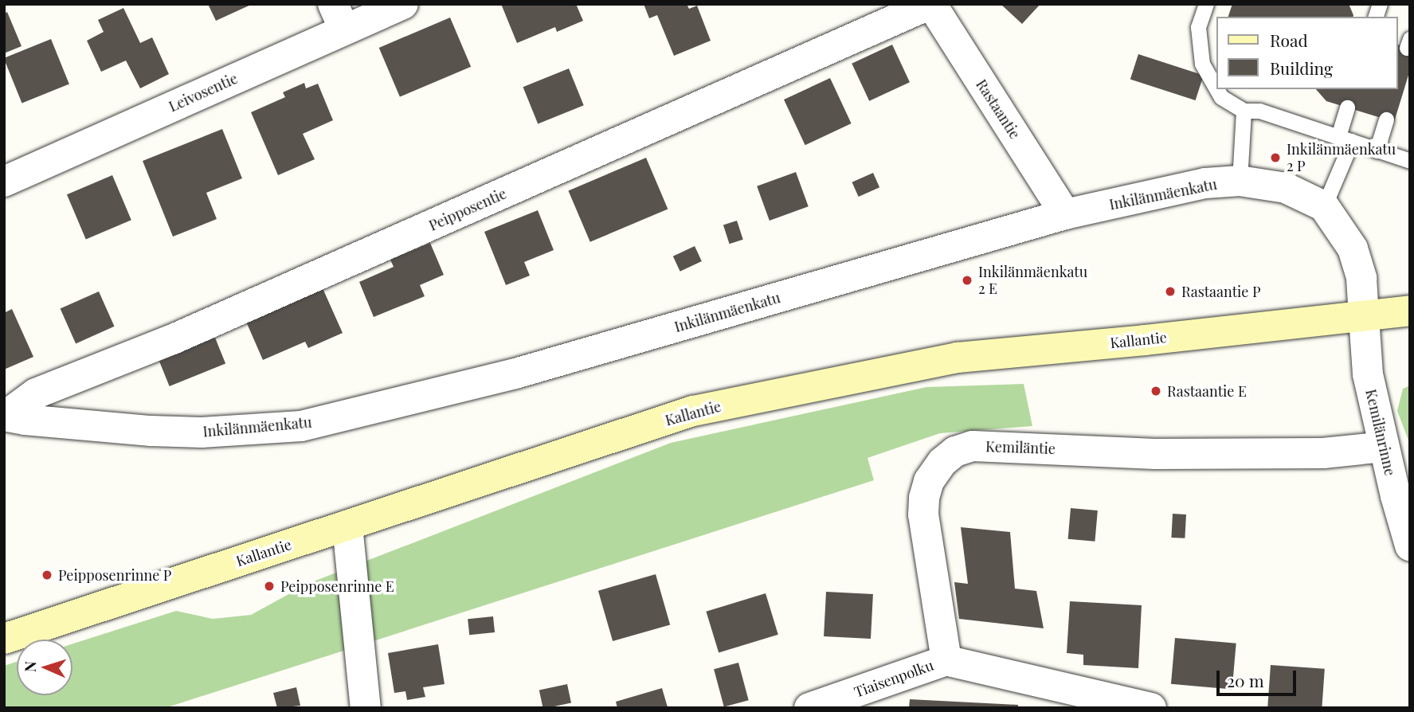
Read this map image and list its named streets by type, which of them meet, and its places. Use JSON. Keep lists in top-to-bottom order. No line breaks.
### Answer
{"streets":{"main road":["Kallantie"],"street":["Leivosentie","Rastaantie","Inkilänmäenkatu","Peipposentie","Kemilänrinne","Kemiläntie","Tiaisenpolku"]},"crossings":[["Rastaantie","Inkilänmäenkatu"],["Rastaantie","Peipposentie"],["Inkilänmäenkatu","Peipposentie"],["Kallantie","Kemilänrinne"],["Kemilänrinne","Kemiläntie"],["Kemiläntie","Tiaisenpolku"]],"places":["Inkilänmäenkatu 2 P","Inkilänmäenkatu 2 E","Rastaantie P","Rastaantie E","Peipposenrinne P","Peipposenrinne E"],"legend":["Road","Building"],"scale_bar":"20 m","north":"left"}
